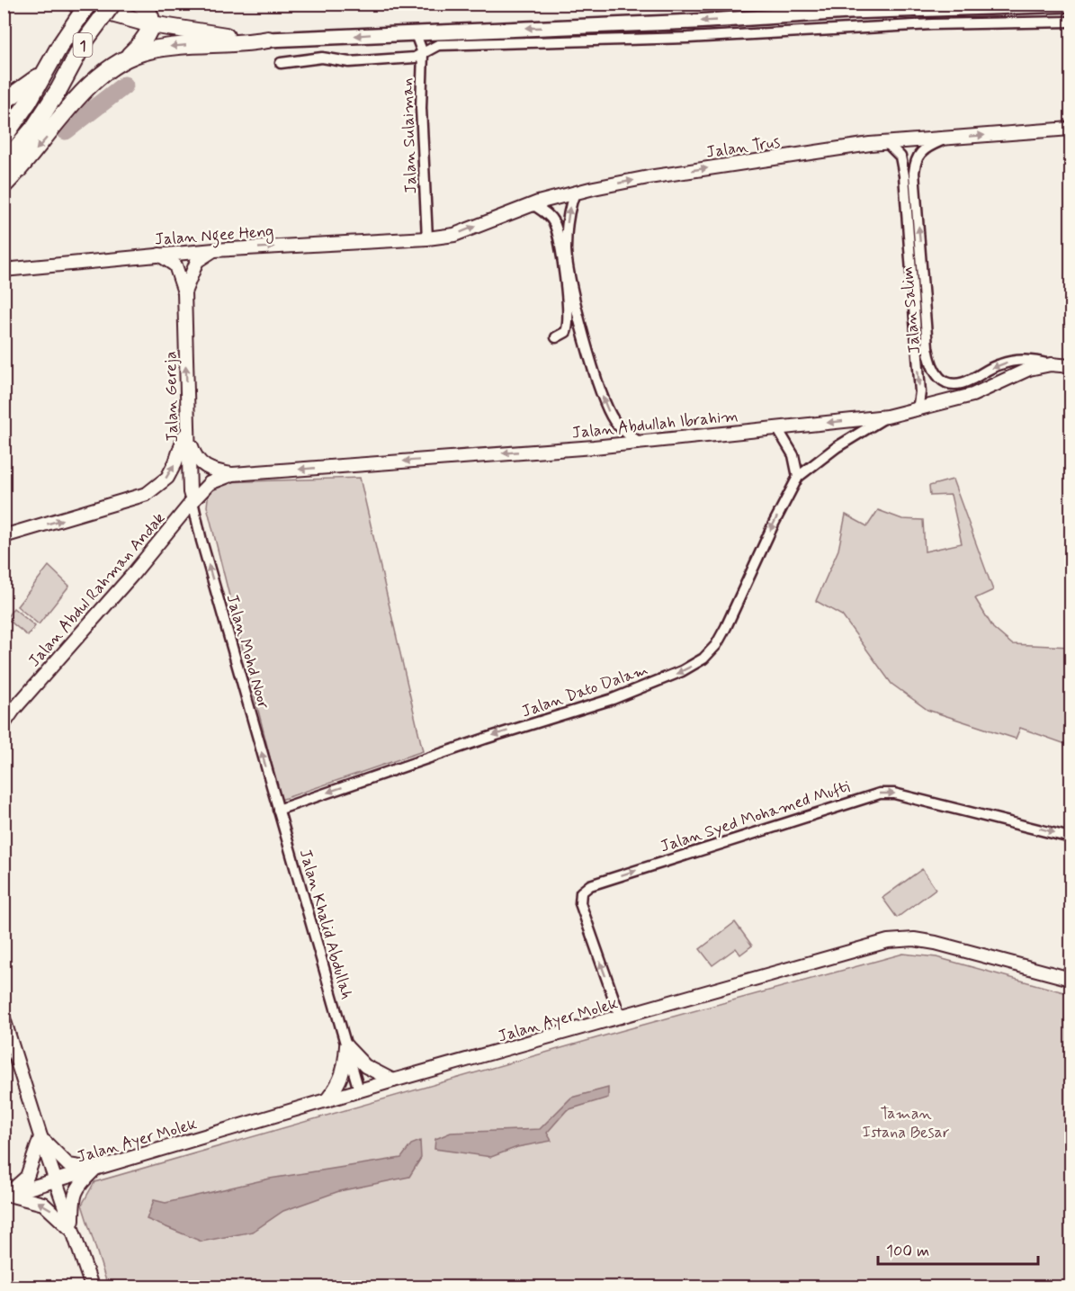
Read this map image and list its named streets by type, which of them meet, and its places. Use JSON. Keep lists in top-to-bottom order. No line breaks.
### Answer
{"streets":{"highway":["1"],"street":["Jalan Sulaiman","Jalan Trus","Jalan Ngee Heng","Jalan Salim","Jalan Gereja","Jalan Abdullah Ibrahim","Jalan Abdul Rahman Andak","Jalan Mohd Noor","Jalan Dato Dalam","Jalan Syed Mohamed Mufti","Jalan Khalid Abdullah","Jalan Ayer Molek"]},"crossings":[["Jalan Sulaiman","Jalan Trus"],["Jalan Sulaiman","Jalan Ngee Heng"],["Jalan Trus","Jalan Ngee Heng"],["Jalan Trus","Jalan Salim"],["Jalan Ngee Heng","Jalan Gereja"],["Jalan Salim","Jalan Abdullah Ibrahim"],["Jalan Gereja","Jalan Abdullah Ibrahim"],["Jalan Gereja","Jalan Abdul Rahman Andak"],["Jalan Gereja","Jalan Mohd Noor"],["Jalan Abdullah Ibrahim","Jalan Abdul Rahman Andak"],["Jalan Abdullah Ibrahim","Jalan Mohd Noor"],["Jalan Abdullah Ibrahim","Jalan Dato Dalam"],["Jalan Abdul Rahman Andak","Jalan Mohd Noor"],["Jalan Mohd Noor","Jalan Dato Dalam"],["Jalan Mohd Noor","Jalan Khalid Abdullah"],["Jalan Dato Dalam","Jalan Khalid Abdullah"],["Jalan Syed Mohamed Mufti","Jalan Ayer Molek"],["Jalan Khalid Abdullah","Jalan Ayer Molek"]],"one_way":["Jalan Trus","Jalan Ngee Heng","Jalan Gereja","Jalan Abdullah Ibrahim","Jalan Mohd Noor","Jalan Dato Dalam"],"parks":["Taman Istana Besar"],"scale_bar":"100 m"}
